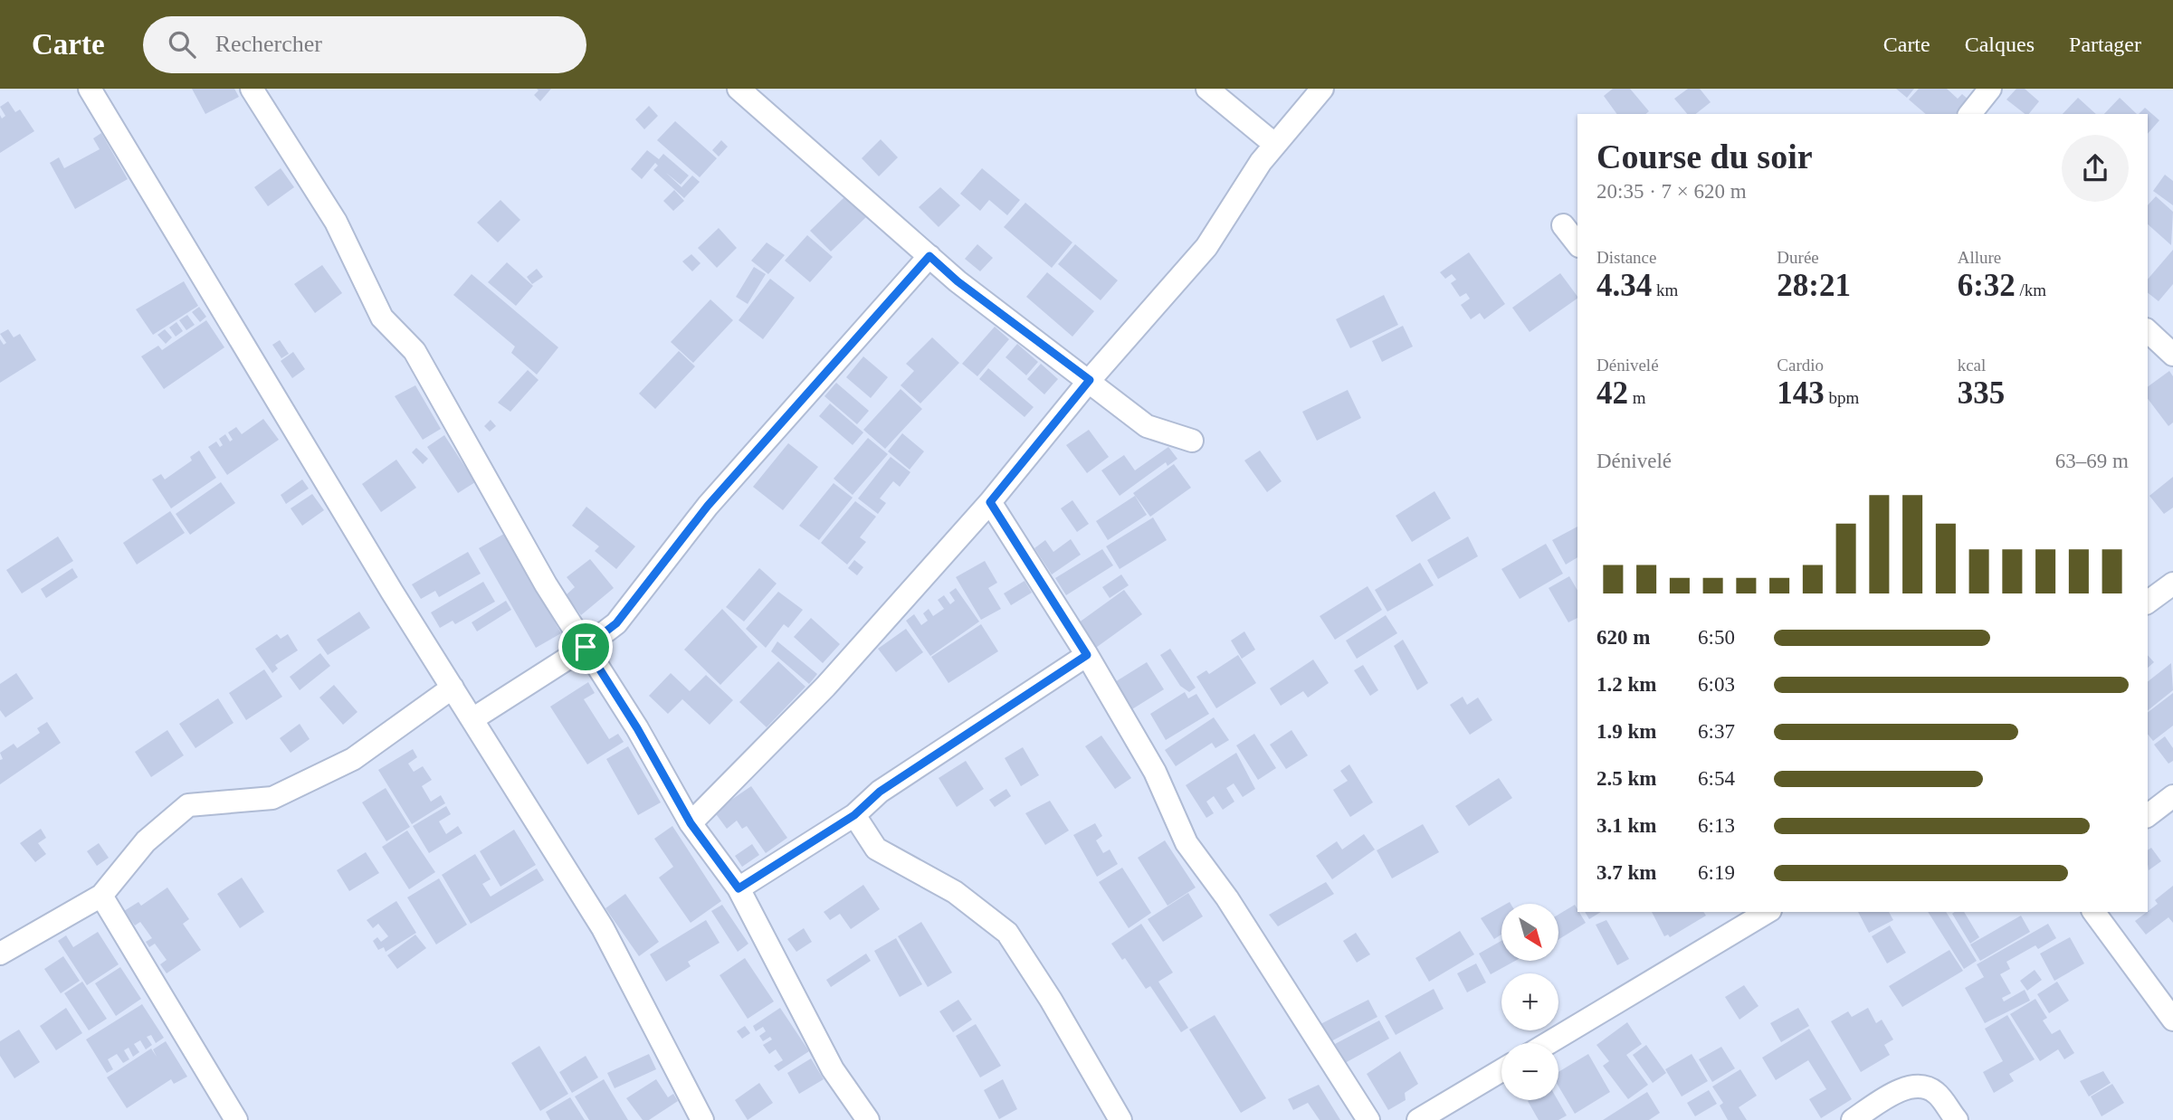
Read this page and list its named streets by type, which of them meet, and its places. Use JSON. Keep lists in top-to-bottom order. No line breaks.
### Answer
{"north":"bottom right","page":{"header":"Carte","search":"Rechercher","nav":["Carte","Calques","Partager"],"heading":["Course du soir","20:35 · 7 × 620 m"],"stats":[["Distance","4.34 km"],["Durée","28:21"],["Allure","6:32 /km"],["Dénivelé","42 m"],["Cardio","143 bpm"],["kcal","335"]],"chart":["Dénivelé","63–69 m"],"list":[{"name":"620 m","note":"6:50"},{"name":"1.2 km","note":"6:03"},{"name":"1.9 km","note":"6:37"},{"name":"2.5 km","note":"6:54"},{"name":"3.1 km","note":"6:13"},{"name":"3.7 km","note":"6:19"}],"map_buttons":["+","−"]}}
